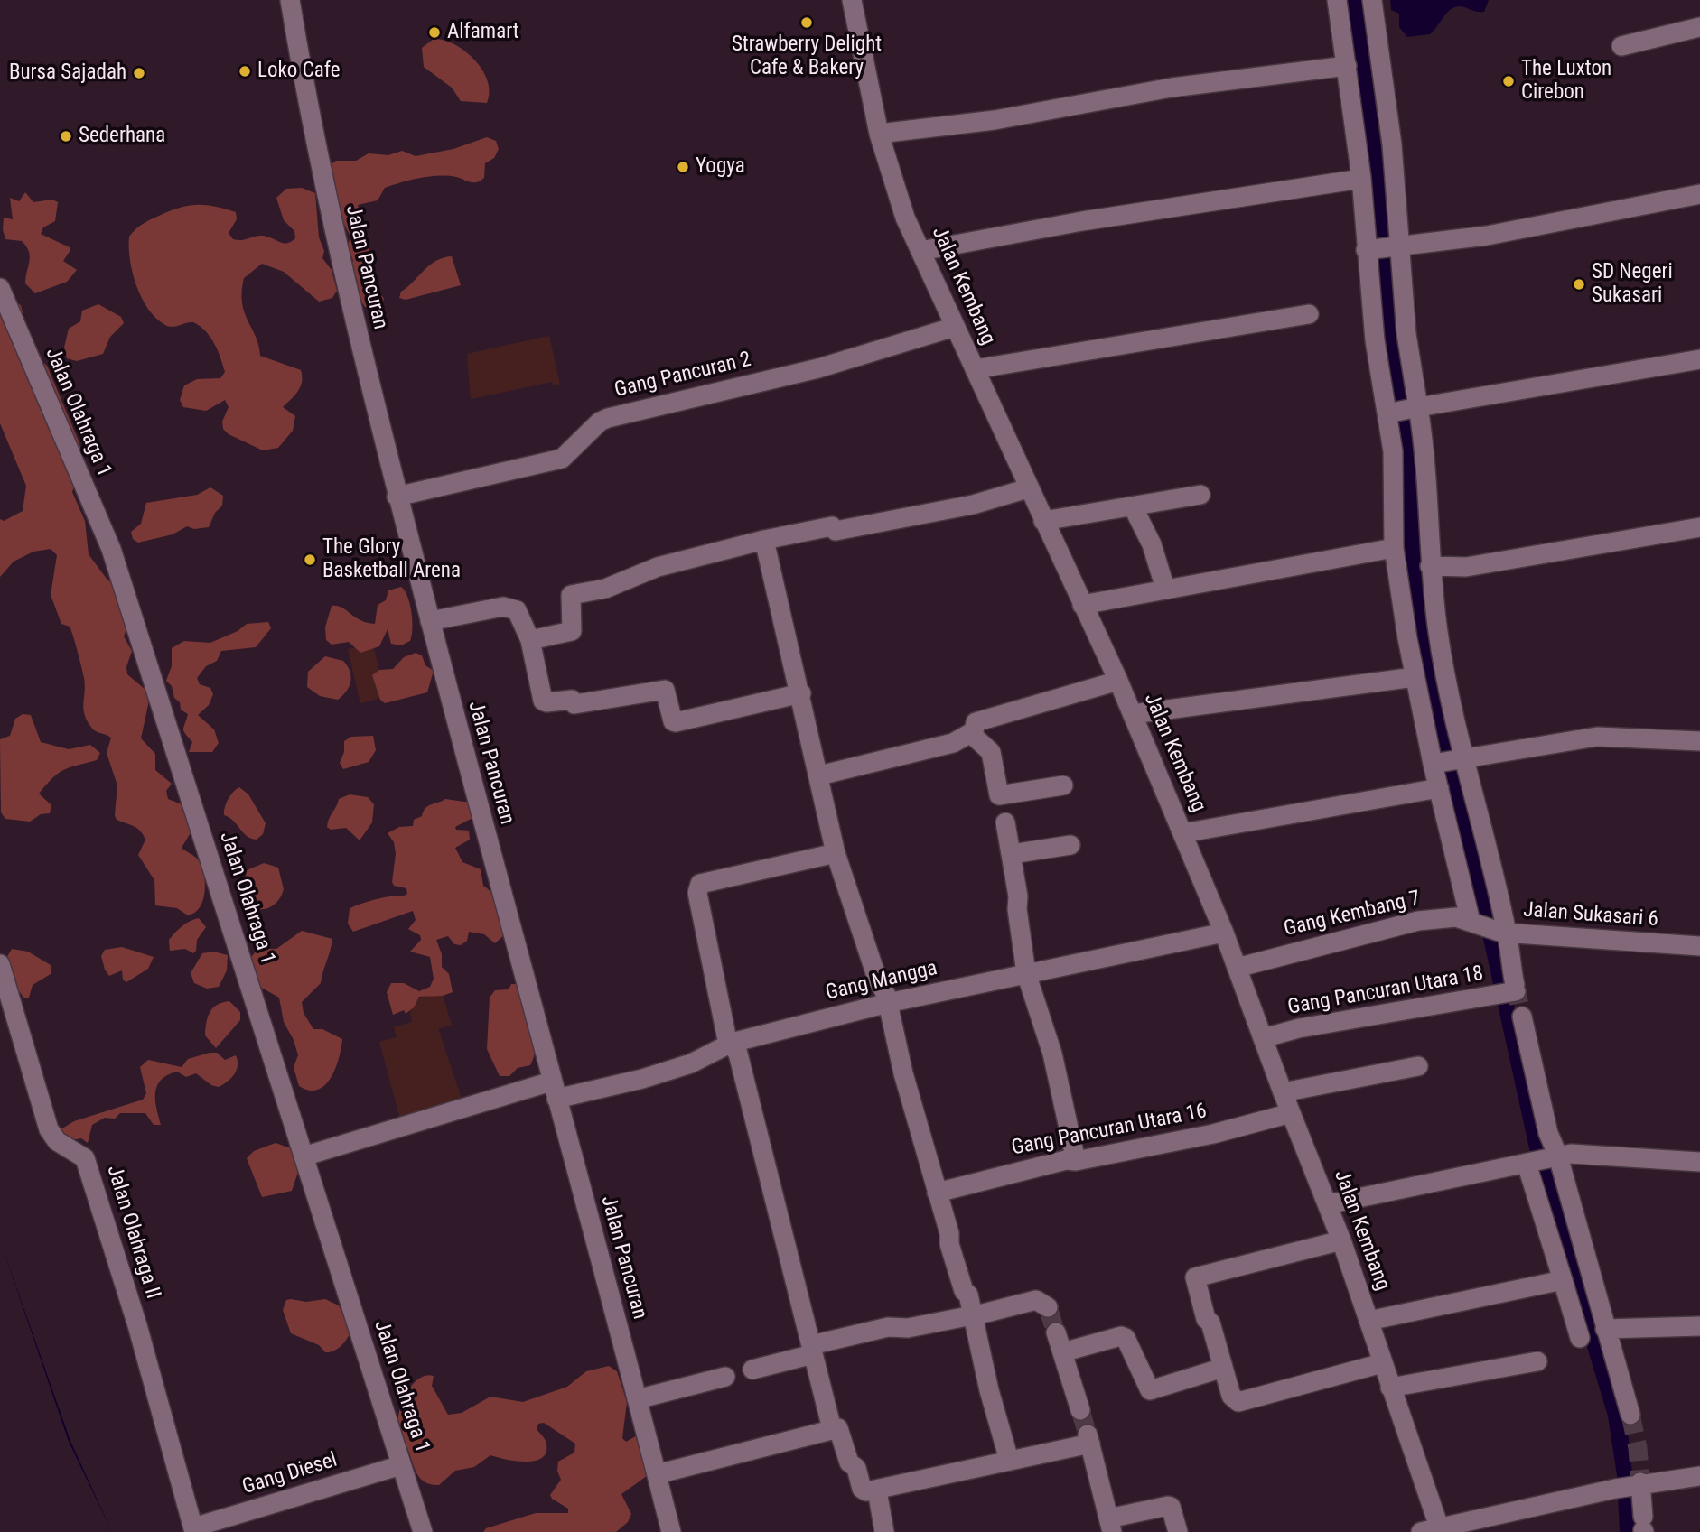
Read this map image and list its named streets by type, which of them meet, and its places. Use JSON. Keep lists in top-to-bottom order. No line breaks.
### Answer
{"streets":{"street":["Jalan Pancuran","Jalan Kembang","Gang Pancuran 2","Jalan Olahraga 1","Gang Kembang 7","Jalan Sukasari 6","Gang Mangga","Gang Pancuran Utara 18","Gang Pancuran Utara 16","Jalan Olahraga II","Gang Diesel"]},"crossings":[["Jalan Pancuran","Gang Pancuran 2"],["Jalan Pancuran","Gang Mangga"],["Jalan Kembang","Gang Pancuran 2"],["Jalan Kembang","Gang Kembang 7"],["Jalan Kembang","Gang Mangga"],["Jalan Kembang","Gang Pancuran Utara 18"],["Jalan Kembang","Gang Pancuran Utara 16"],["Jalan Olahraga 1","Gang Mangga"],["Jalan Olahraga 1","Gang Diesel"],["Gang Kembang 7","Jalan Sukasari 6"],["Jalan Sukasari 6","Gang Pancuran Utara 18"],["Jalan Olahraga II","Gang Diesel"]],"places":["Strawberry Delight Cafe & Bakery","Alfamart","Loko Cafe","Bursa Sajadah","The Luxton Cirebon","Sederhana","Yogya","SD Negeri Sukasari","The Glory Basketball Arena"]}
